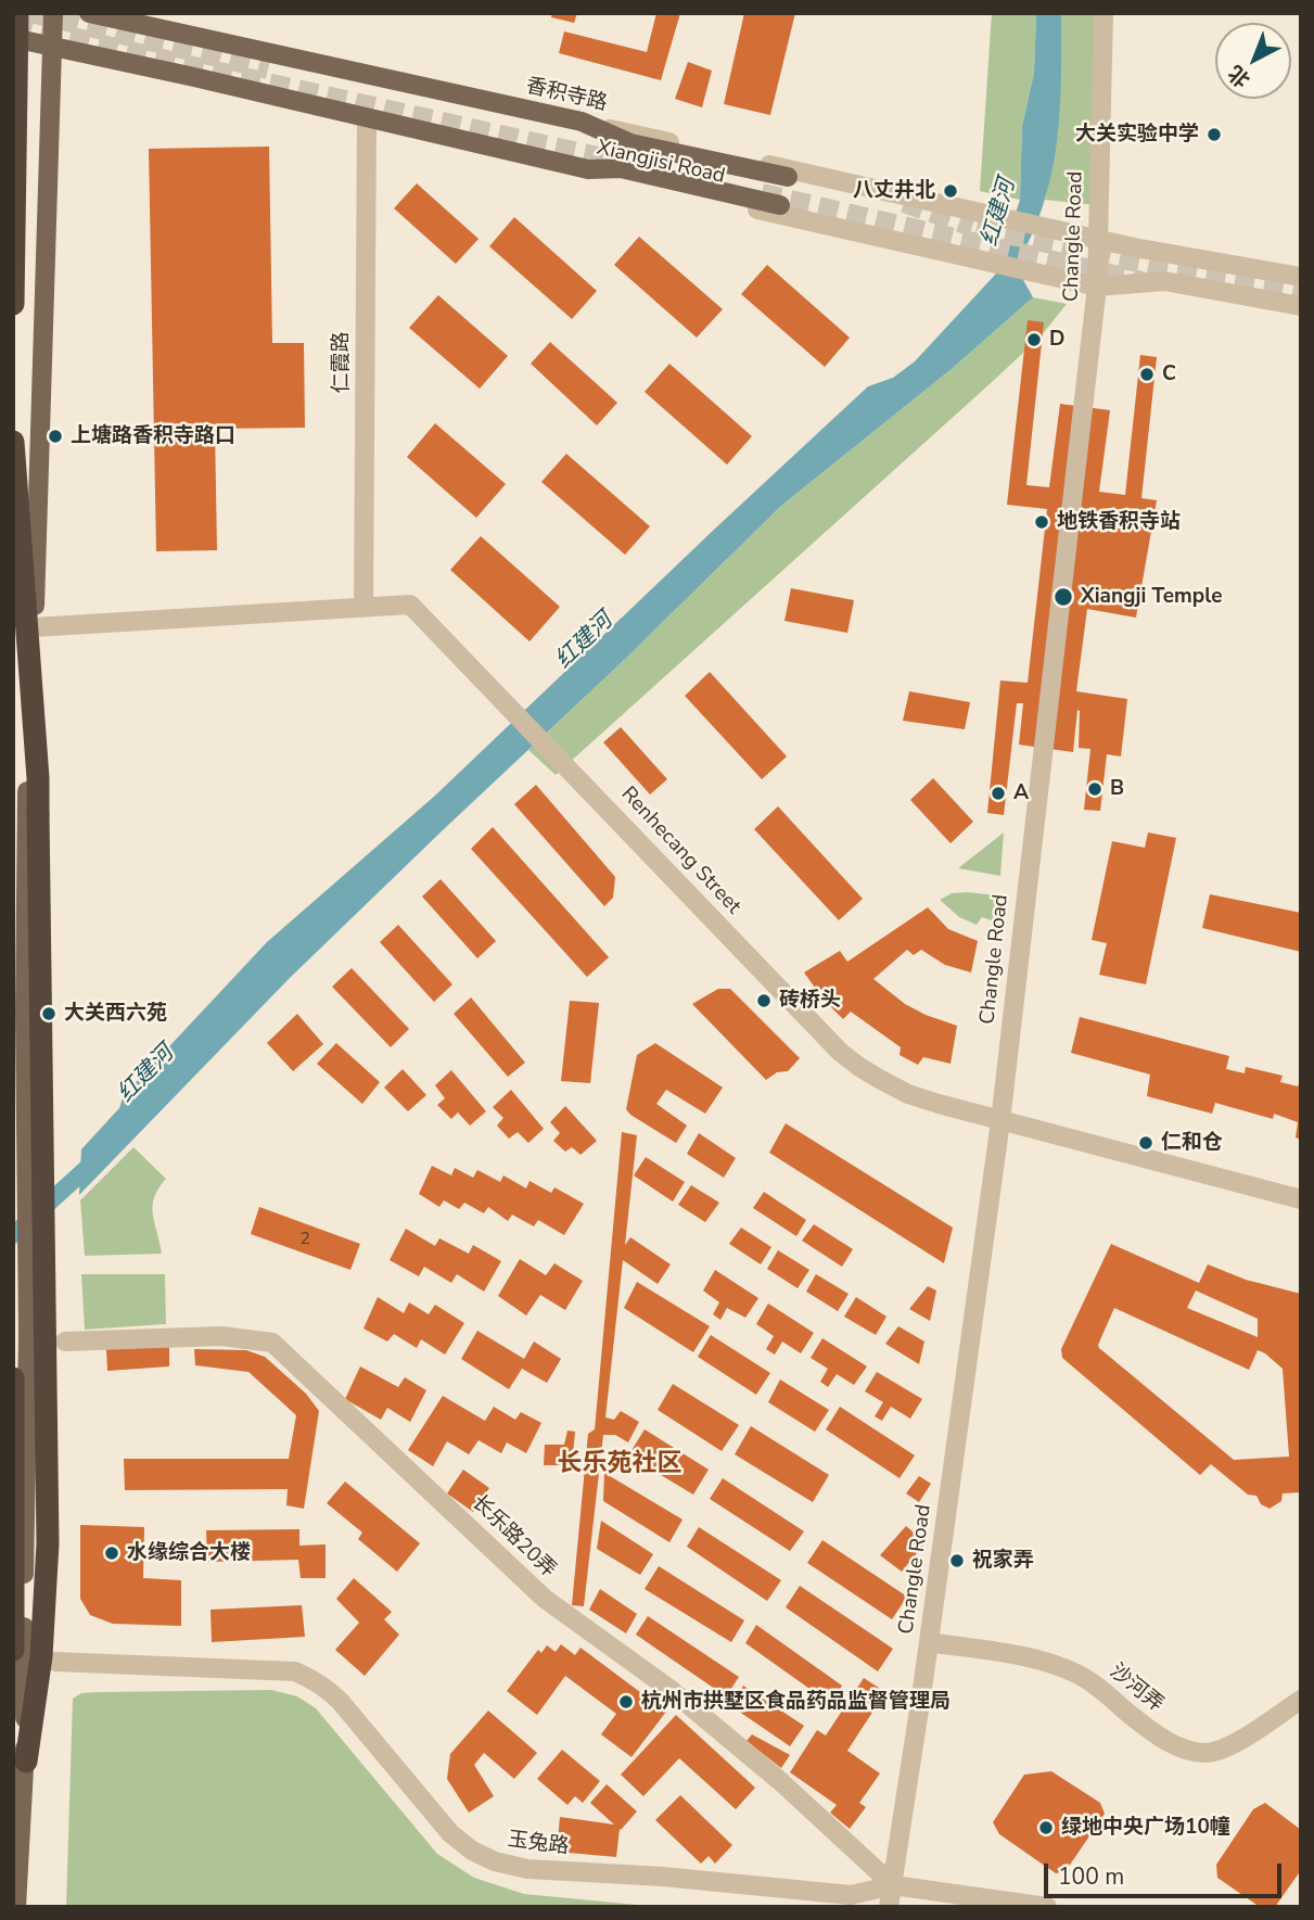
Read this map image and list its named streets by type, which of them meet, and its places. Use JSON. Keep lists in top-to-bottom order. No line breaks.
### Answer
{"streets":{"main road":["香积寺路","Xiangjisi Road"],"street":["Changle Road","仁霞路","Renhecang Street","长乐路20弄","沙河弄","玉兔路"]},"crossings":[["香积寺路","Changle Road"],["Xiangjisi Road","Changle Road"],["Xiangjisi Road","仁霞路"],["Changle Road","Renhecang Street"],["Changle Road","长乐路20弄"],["Changle Road","沙河弄"],["Changle Road","玉兔路"],["仁霞路","Renhecang Street"],["长乐路20弄","玉兔路"]],"districts":["长乐苑社区"],"water":["红建河"],"places":["大关实验中学","八丈井北","D","C","上塘路香积寺路口","地铁香积寺站","Xiangji Temple","B","A","砖桥头","大关西六苑","仁和仓","水缘综合大楼","祝家弄","杭州市拱墅区食品药品监督管理局","绿地中央广场10幢"],"house_numbers":["2"],"scale_bar":"100 m","north":"bottom left"}
